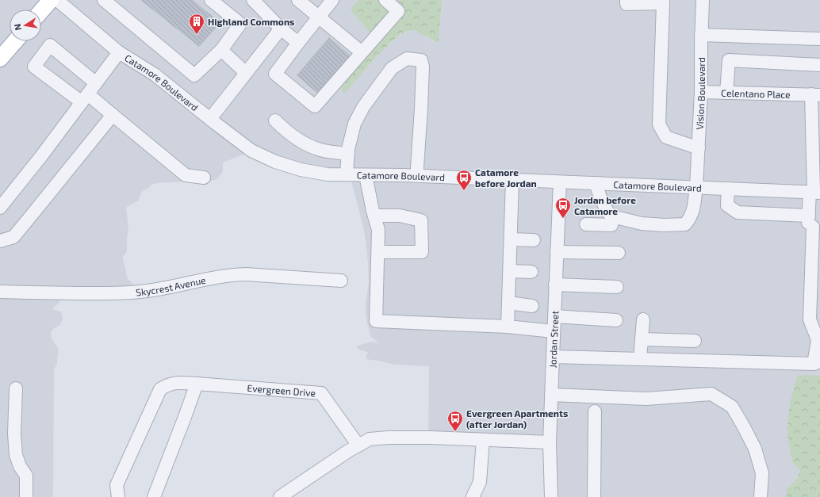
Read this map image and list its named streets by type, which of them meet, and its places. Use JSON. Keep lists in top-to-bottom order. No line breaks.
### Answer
{"streets":{"street":["Catamore Boulevard","Vision Boulevard","Celentano Place","Skycrest Avenue","Jordan Street","Evergreen Drive"]},"crossings":[["Catamore Boulevard","Vision Boulevard"],["Catamore Boulevard","Jordan Street"],["Vision Boulevard","Celentano Place"]],"places":{"building":["Highland Commons"],"bus stop":["Catamore before Jordan","Jordan before Catamore","Evergreen Apartments (after Jordan)"]},"north":"left"}
